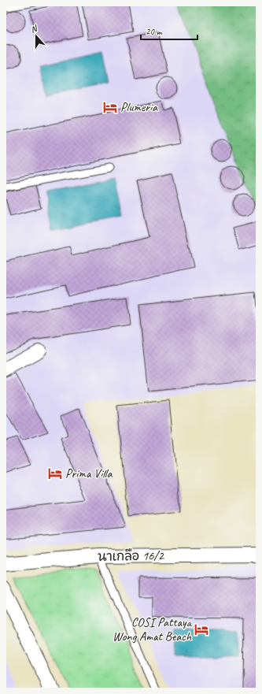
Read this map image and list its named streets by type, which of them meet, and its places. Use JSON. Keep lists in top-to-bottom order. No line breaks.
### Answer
{"streets":{"street":["นาเกลือ 16/2"]},"places":{"hotel":["Plumeria","Prima Villa","COSI Pattaya Wong Amat Beach"]},"scale_bar":"20 m","north":"top"}
